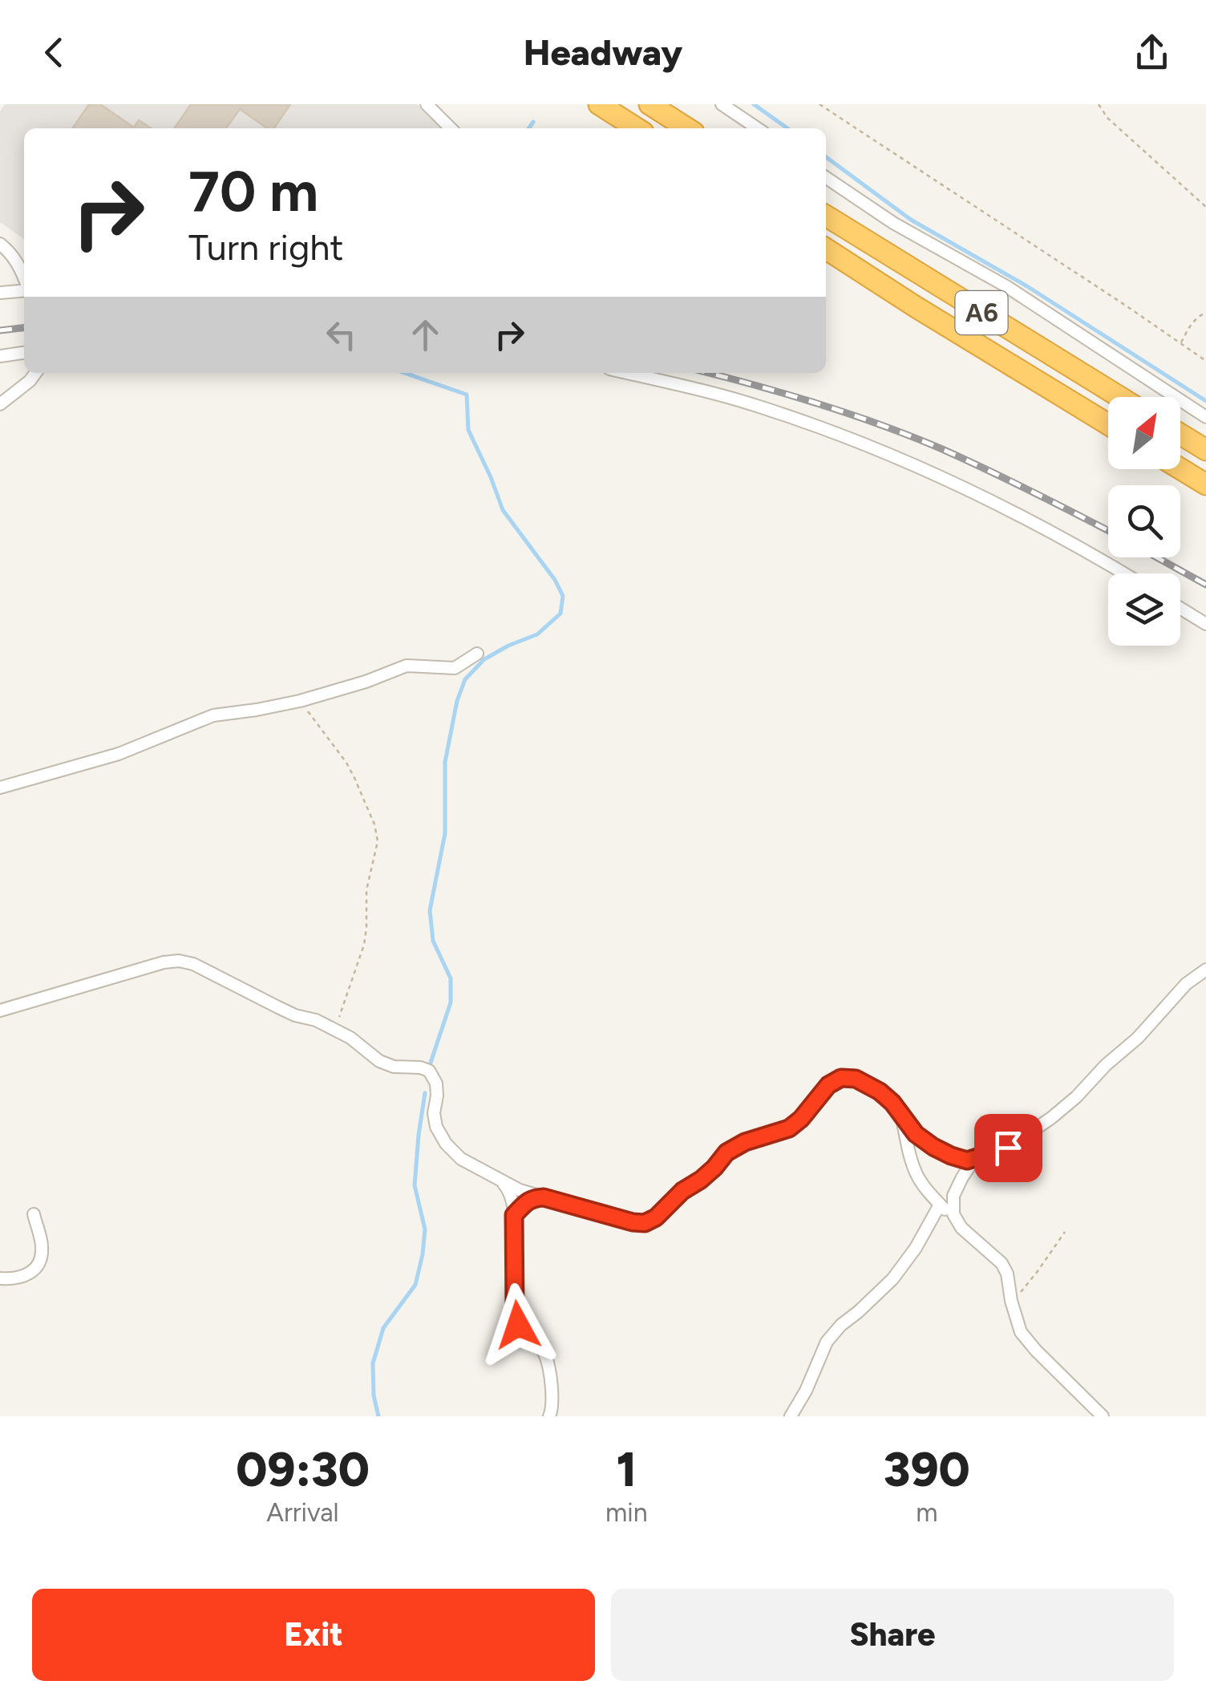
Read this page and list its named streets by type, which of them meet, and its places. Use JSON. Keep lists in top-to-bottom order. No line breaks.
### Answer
{"streets":{"highway":["Α6"]},"north":"top right","page":{"header":"Headway","turn":["70 m","Turn right"],"eta":["09:30","Arrival","1","min","390","m"],"buttons":["Exit","Share"]}}
